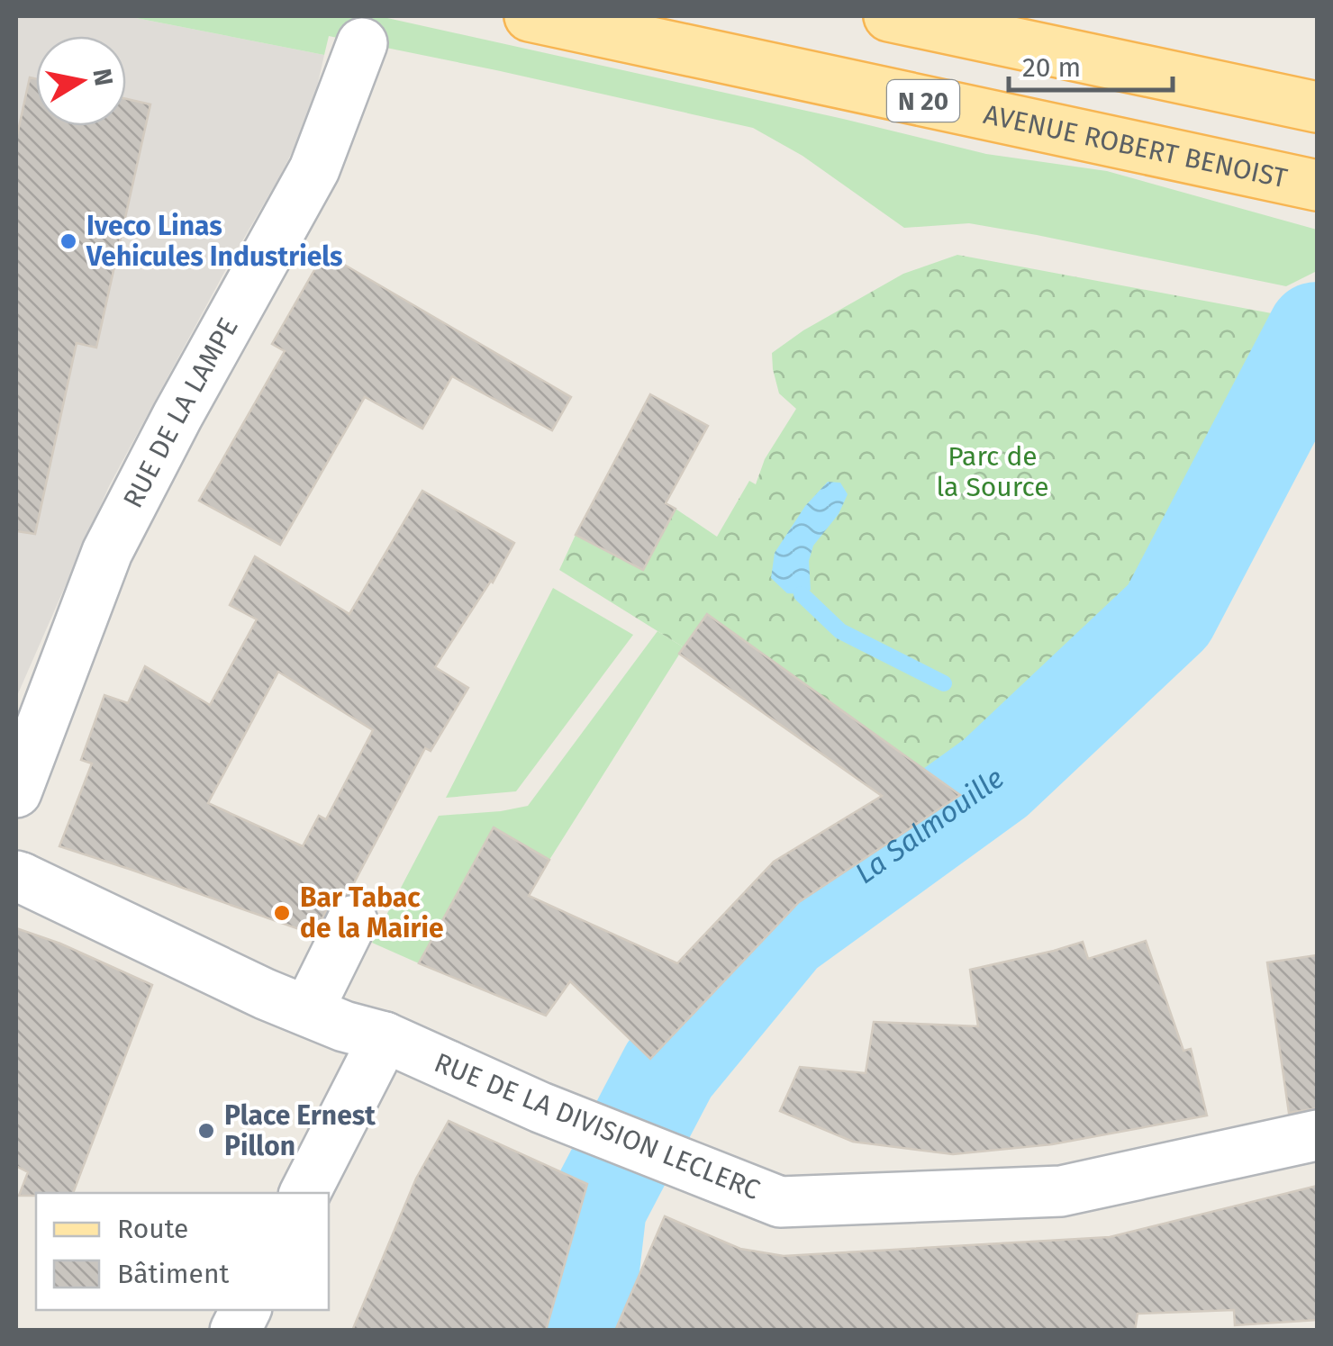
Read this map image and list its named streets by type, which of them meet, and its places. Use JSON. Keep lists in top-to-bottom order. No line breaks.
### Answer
{"streets":{"main road":["N 20","AVENUE ROBERT BENOIST"],"street":["RUE DE LA LAMPE","RUE DE LA DIVISION LECLERC"]},"water":["La Salmouille"],"parks":["Parc de la Source"],"places":["Iveco Linas Vehicules Industriels","Bar Tabac de la Mairie","Place Ernest Pillon"],"legend":["Route","Bâtiment"],"scale_bar":"20 m","north":"right"}
